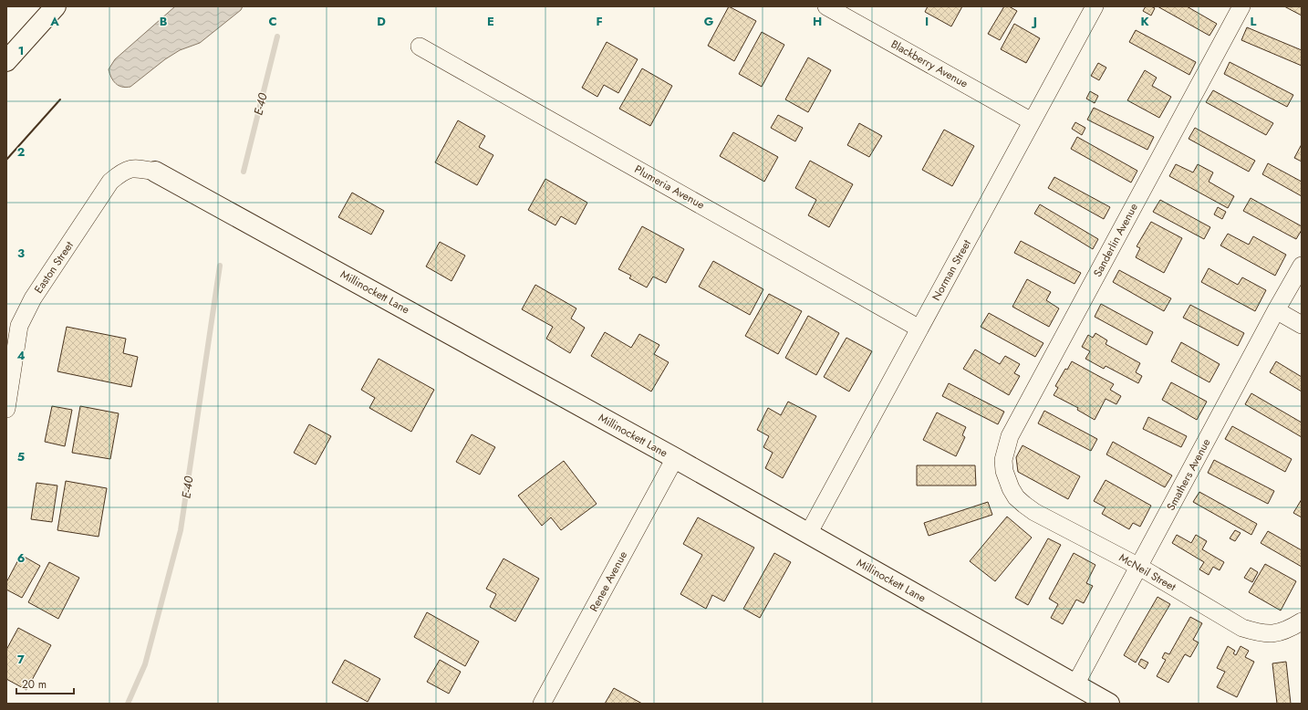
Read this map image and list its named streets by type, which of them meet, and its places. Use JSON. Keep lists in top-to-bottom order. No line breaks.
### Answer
{"streets":{"main road":["Millinockett Lane"],"street":["Blackberry Avenue","Plumeria Avenue","Sanderlin Avenue","Easton Street","Norman Street","Smathers Avenue","McNeil Street","Renee Avenue"]},"crossings":[["Blackberry Avenue","Norman Street"],["Plumeria Avenue","Norman Street"],["Sanderlin Avenue","McNeil Street"],["Easton Street","Millinockett Lane"],["Norman Street","Millinockett Lane"],["Millinockett Lane","Smathers Avenue"],["Millinockett Lane","Renee Avenue"],["Smathers Avenue","McNeil Street"]],"water":["E-40"],"scale_bar":"20 m","grid":{"columns":["A","B","C","D","E","F","G","H","I","J","K","L"],"rows":["1","2","3","4","5","6","7"]}}
